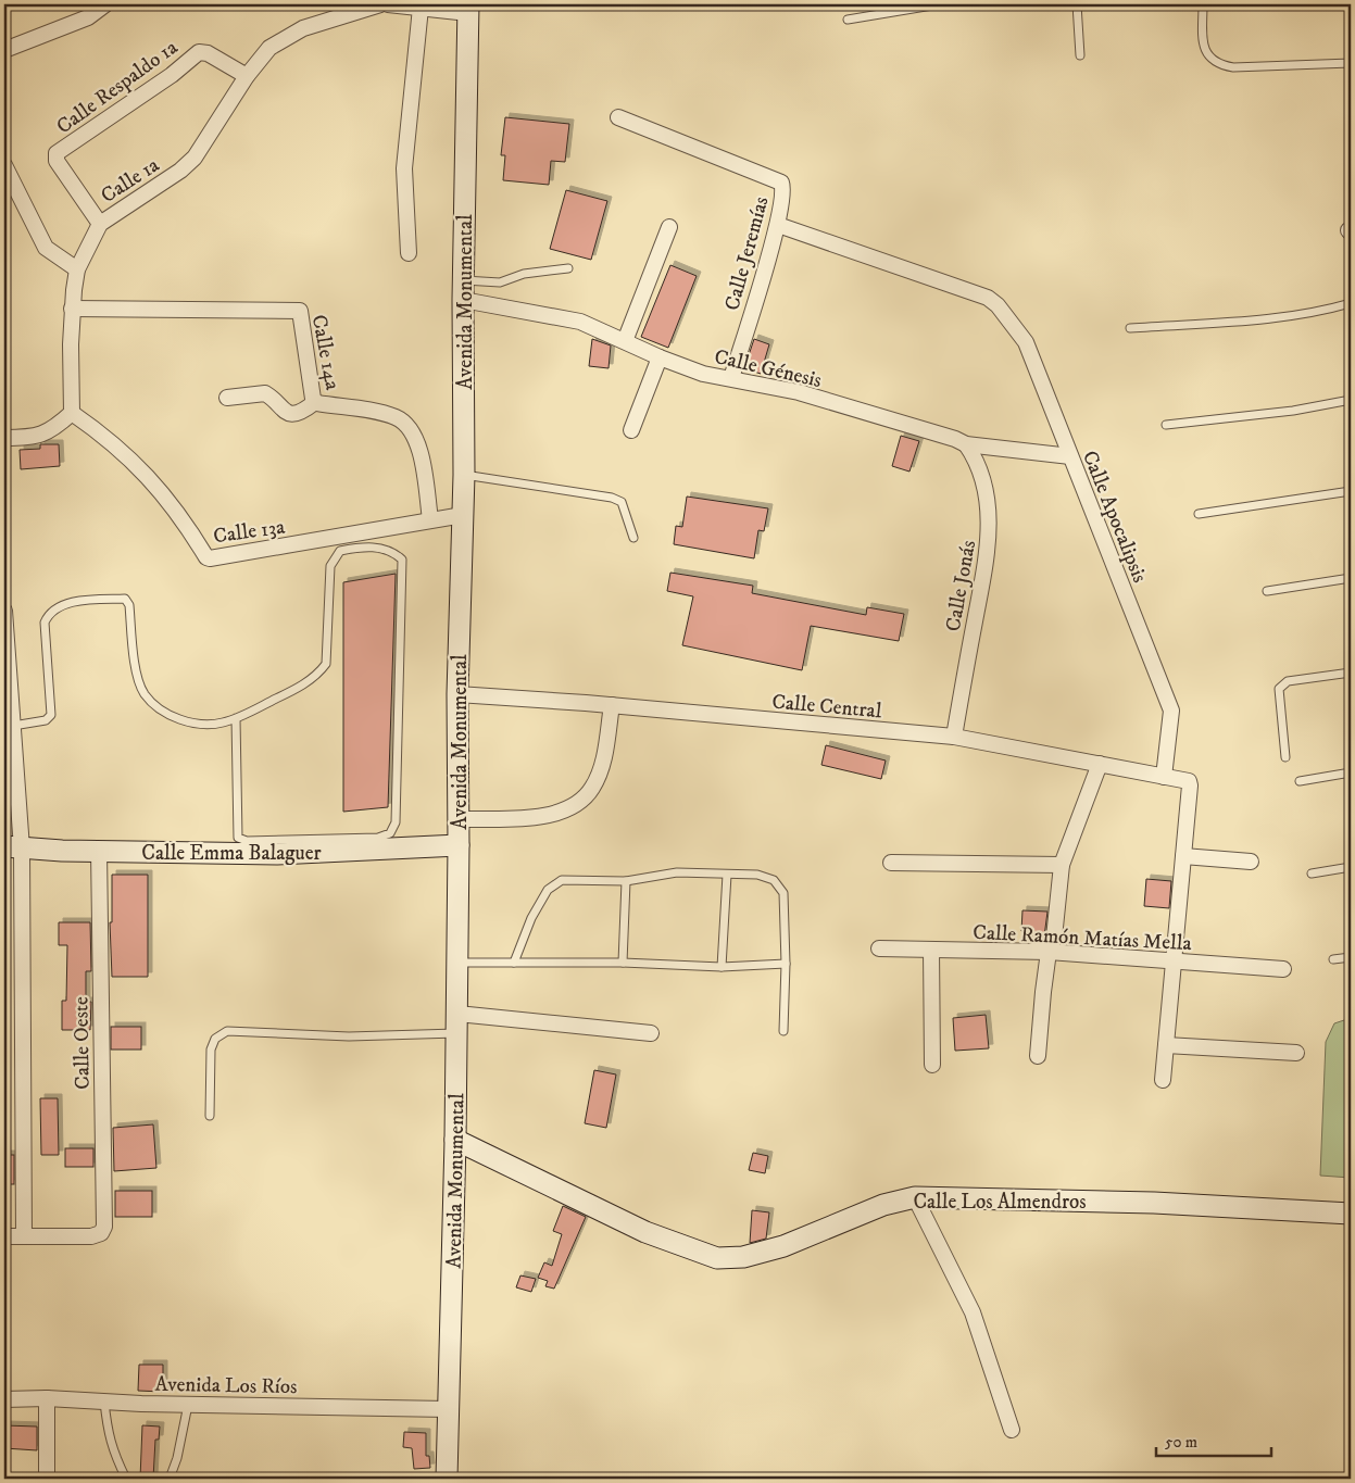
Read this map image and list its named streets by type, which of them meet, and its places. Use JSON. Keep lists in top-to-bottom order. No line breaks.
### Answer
{"streets":{"main road":["Avenida Monumental","Calle Emma Balaguer","Calle Los Almendros"],"street":["Calle Respaldo 1a","Calle 1a","Calle Jeremías","Calle 14a","Calle Génesis","Calle Apocalipsis","Calle 13a","Calle Jonás","Calle Central","Calle Ramón Matías Mella","Calle Oeste","Avenida Los Ríos"]},"crossings":[["Calle Respaldo 1a","Calle 1a"],["Calle 1a","Calle 14a"],["Calle 1a","Calle 13a"],["Calle Jeremías","Calle Génesis"],["Calle Jeremías","Calle Apocalipsis"],["Avenida Monumental","Calle Génesis"],["Avenida Monumental","Calle 13a"],["Avenida Monumental","Calle Central"],["Avenida Monumental","Calle Emma Balaguer"],["Avenida Monumental","Calle Los Almendros"],["Avenida Monumental","Avenida Los Ríos"],["Calle 14a","Calle 13a"],["Calle Génesis","Calle Apocalipsis"],["Calle Génesis","Calle Jonás"],["Calle Apocalipsis","Calle Central"],["Calle Jonás","Calle Central"],["Calle Emma Balaguer","Calle Oeste"]],"scale_bar":"50 m"}
